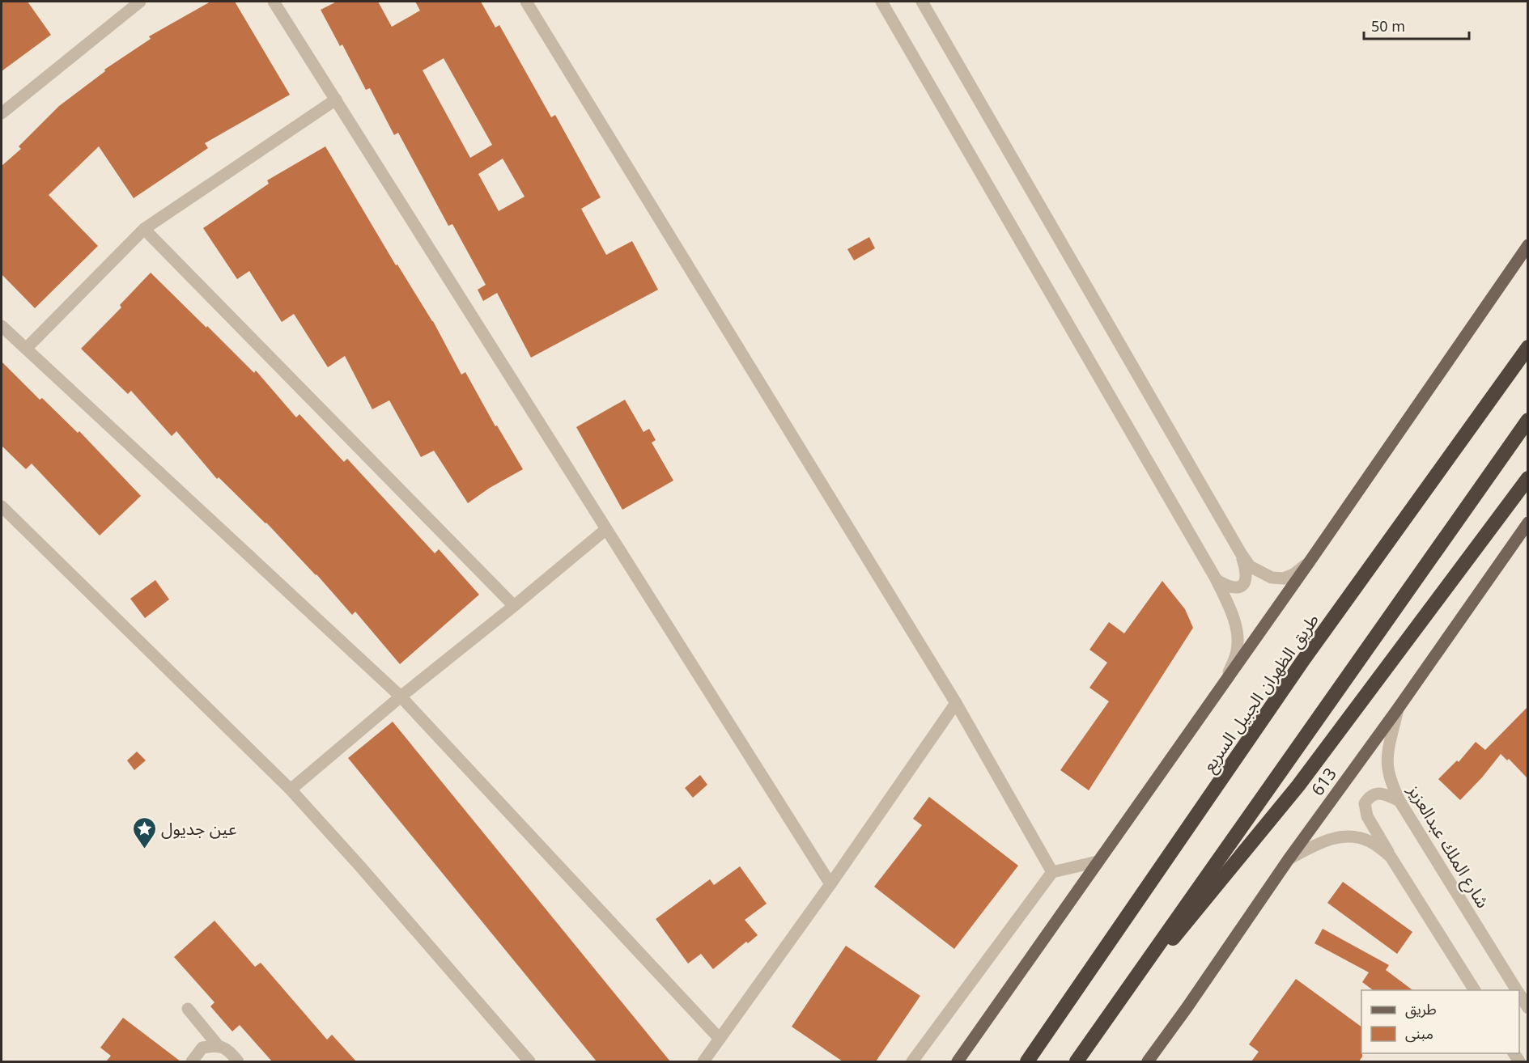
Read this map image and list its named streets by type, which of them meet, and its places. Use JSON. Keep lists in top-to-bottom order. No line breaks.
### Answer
{"streets":{"highway":["طريق الظهران الجبيل السريع"],"main road":["613"],"street":["شارع الملك عبدالعزيز"]},"crossings":[["613","شارع الملك عبدالعزيز"]],"places":{"place":["عين جديول"]},"legend":["طريق","مبنى"],"scale_bar":"50 m"}
